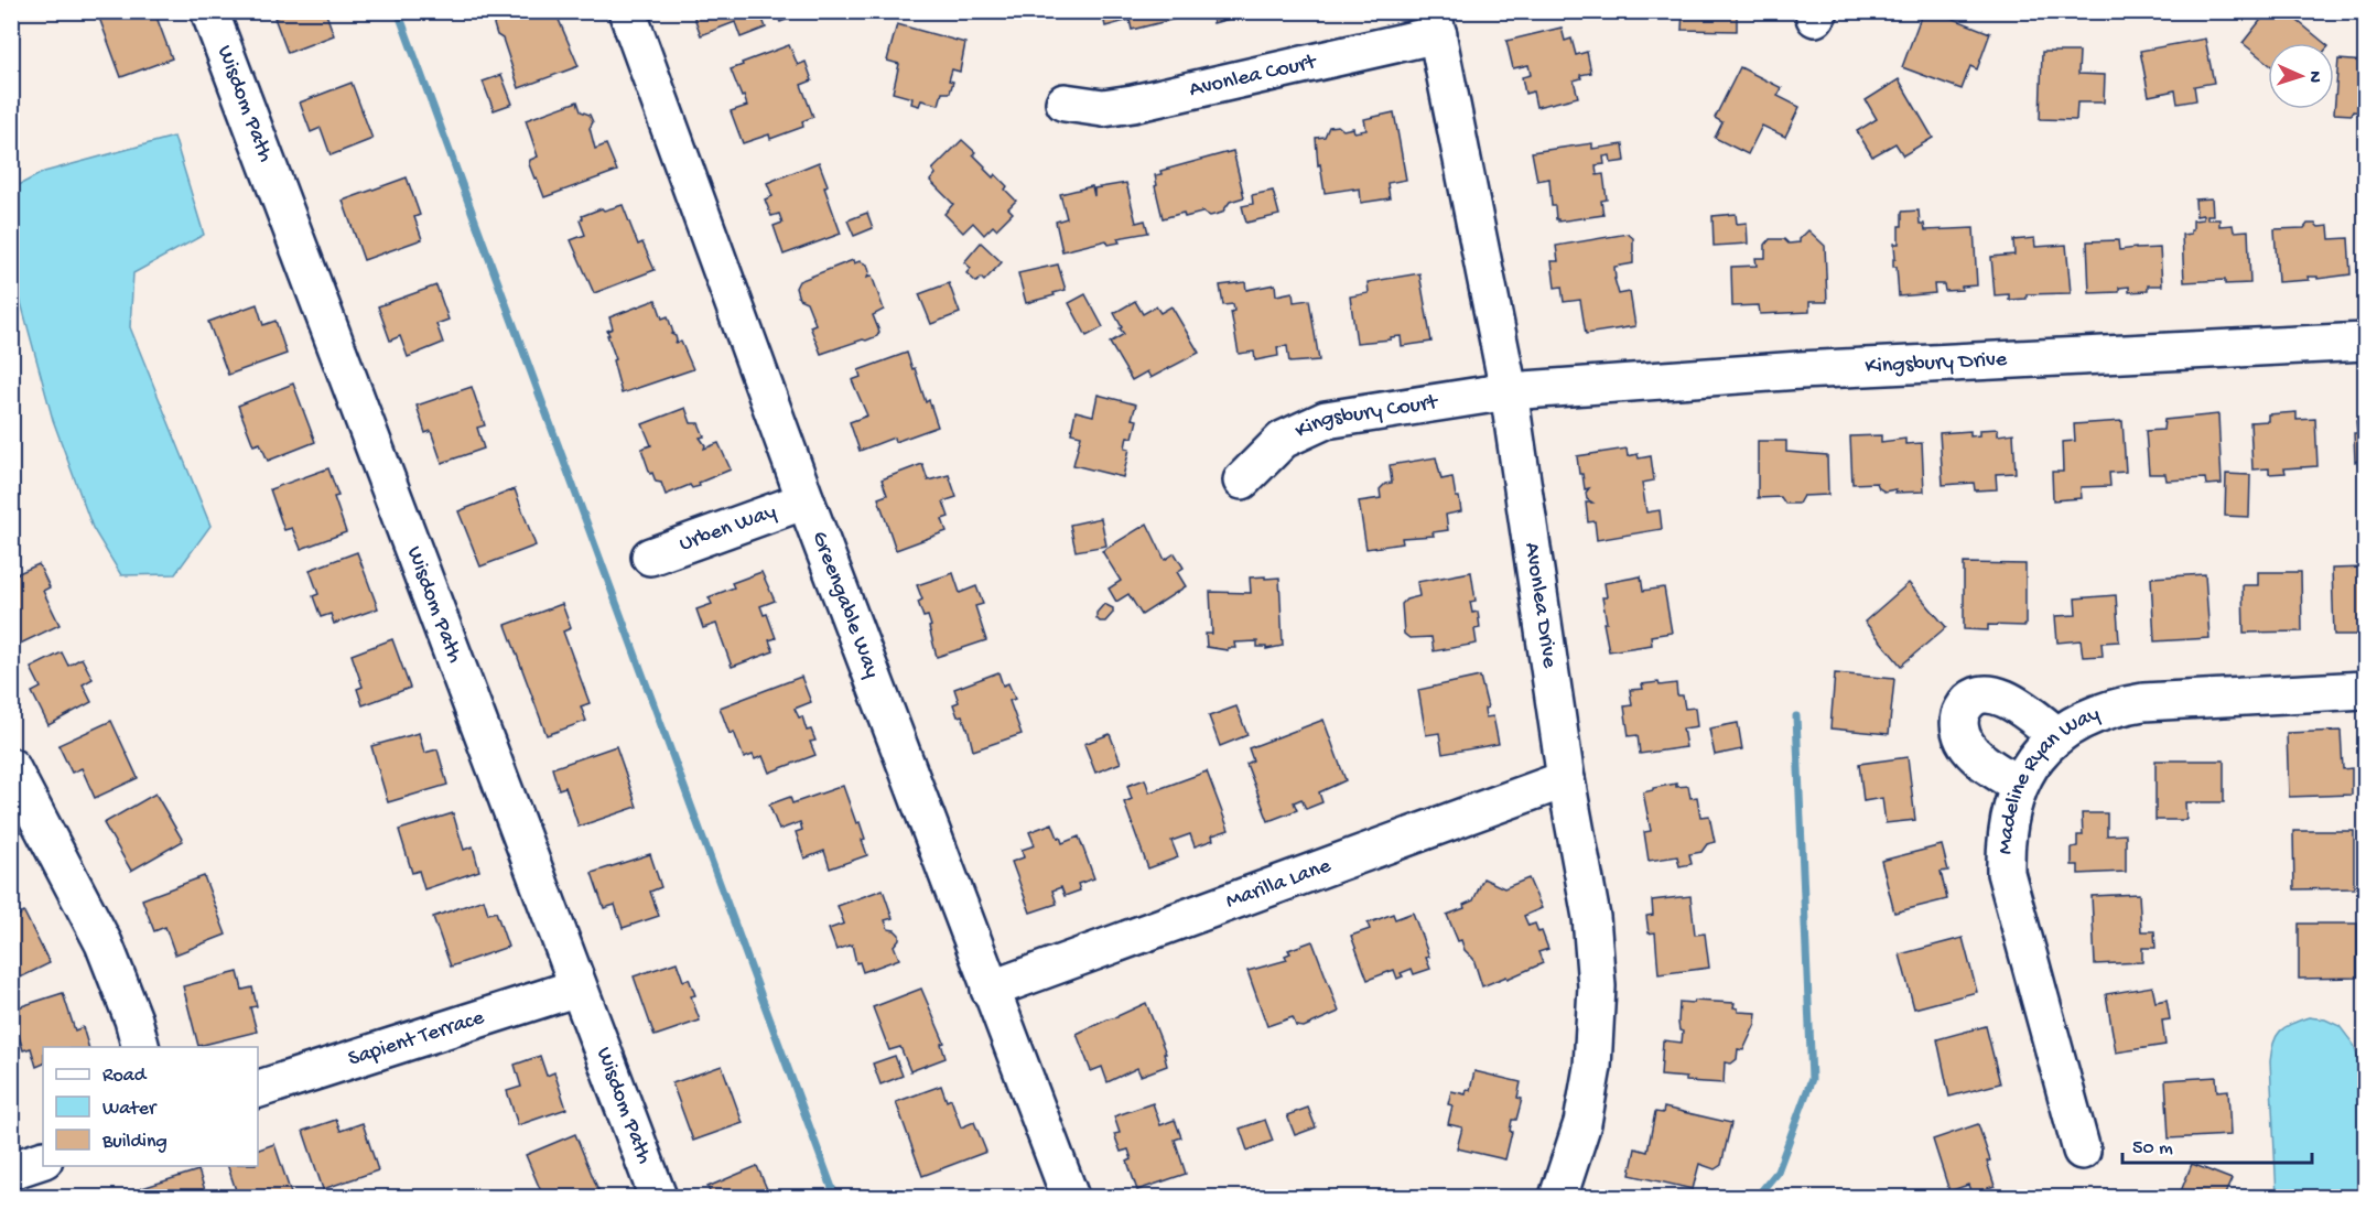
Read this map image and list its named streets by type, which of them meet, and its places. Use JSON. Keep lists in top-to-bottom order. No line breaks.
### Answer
{"streets":{"street":["Avonlea Court","Wisdom Path","Kingsbury Drive","Kingsbury Court","Urben Way","Avonlea Drive","Greengable Way","Madeline Ryan Way","Marilla Lane","Sapient Terrace"]},"crossings":[["Avonlea Court","Avonlea Drive"],["Wisdom Path","Sapient Terrace"],["Kingsbury Drive","Kingsbury Court"],["Kingsbury Drive","Avonlea Drive"],["Kingsbury Court","Avonlea Drive"],["Urben Way","Greengable Way"],["Avonlea Drive","Marilla Lane"],["Greengable Way","Marilla Lane"]],"legend":["Road","Water","Building"],"scale_bar":"50 m","north":"right"}
